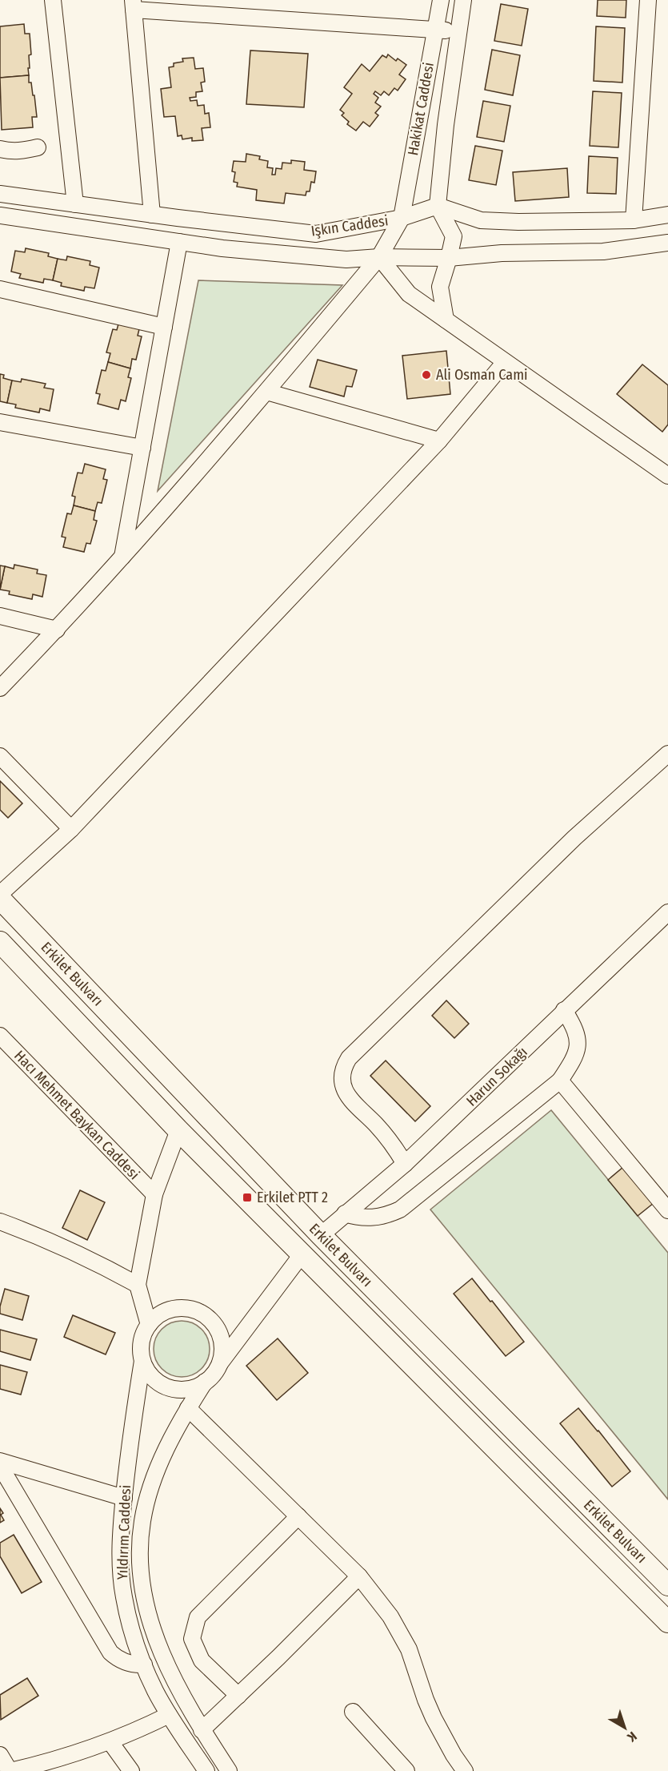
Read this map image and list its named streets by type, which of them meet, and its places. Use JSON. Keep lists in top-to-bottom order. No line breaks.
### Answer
{"streets":{"main road":["Erkilet Bulvarı"],"street":["Hakikat Caddesi","Işkın Caddesi","Harun Sokağı","Hacı Mehmet Baykan Caddesi","Yıldırım Caddesi"]},"crossings":[["Hakikat Caddesi","Işkın Caddesi"],["Erkilet Bulvarı","Harun Sokağı"]],"places":{"other":["Ali Osman Cami"],"transit":["Erkilet PTT 2"]},"north":"bottom right"}
